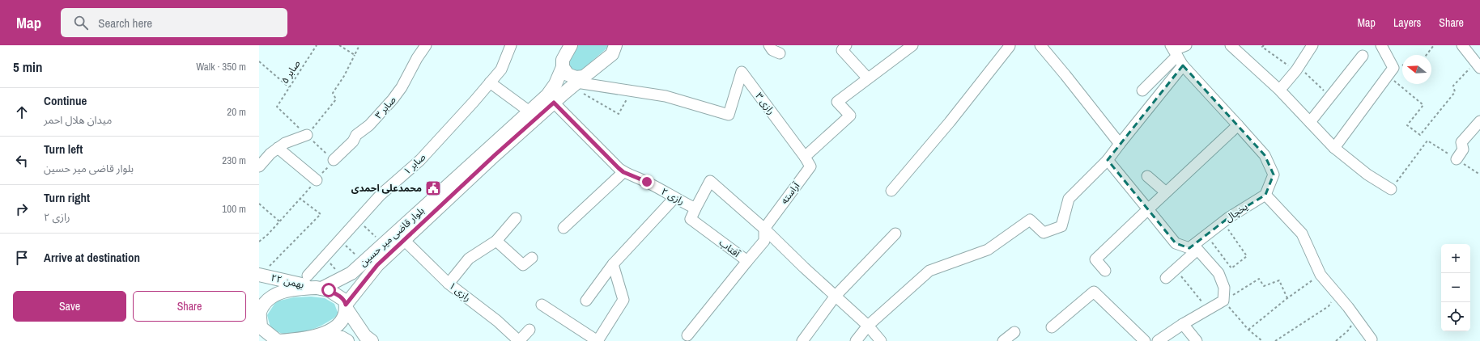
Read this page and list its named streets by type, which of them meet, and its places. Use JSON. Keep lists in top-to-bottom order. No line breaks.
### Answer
{"streets":{"main road":["بلوار قاضی میر حسین","۲۲ بهمن"],"street":["رازی ۳","صابر ۳","صابر ۱","آراسته","رازی ۲","یخچال","آفتاب","رازی ۱"],"path":["صابر ۵"]},"crossings":[["رازی ۳","آراسته"],["رازی ۳","بلوار قاضی میر حسین"],["آراسته","رازی ۲"],["آراسته","آفتاب"],["رازی ۲","بلوار قاضی میر حسین"],["رازی ۲","آفتاب"],["بلوار قاضی میر حسین","۲۲ بهمن"],["بلوار قاضی میر حسین","رازی ۱"]],"places":{"public building":["محمدعلی احمدی"]},"north":"left","page":{"header":"Map","search":"Search here","nav":["Map","Layers","Share"],"heading":["5 min","Walk · 350 m"],"list":[["Continue","میدان هلال احمر","20 m"],["Turn left","بلوار قاضی میر حسین","230 m"],["Turn right","رازی ۲","100 m"],"Arrive at destination"],"map_buttons":["+","−"],"buttons":["Save","Share"]}}
